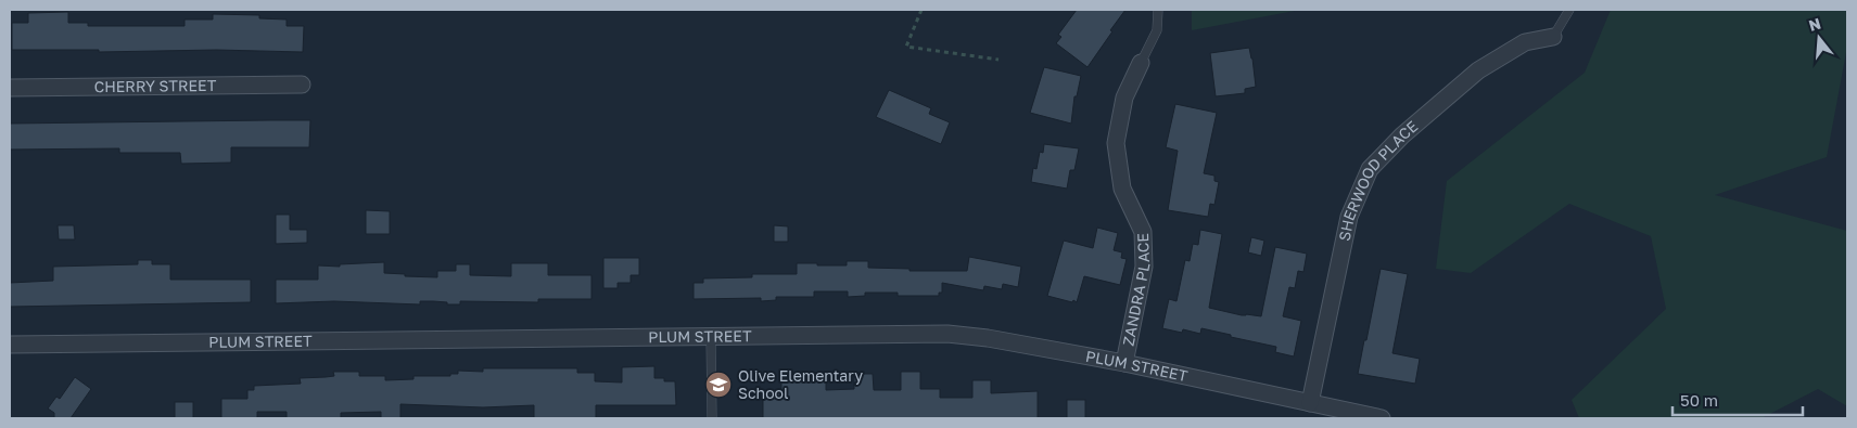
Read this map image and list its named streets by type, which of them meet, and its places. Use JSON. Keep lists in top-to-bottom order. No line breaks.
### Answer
{"streets":{"street":["CHERRY STREET","SHERWOOD PLACE","ZANDRA PLACE","PLUM STREET"]},"crossings":[["SHERWOOD PLACE","PLUM STREET"],["ZANDRA PLACE","PLUM STREET"]],"places":{"school or university":["Olive Elementary School"]},"scale_bar":"50 m","north":"top"}
